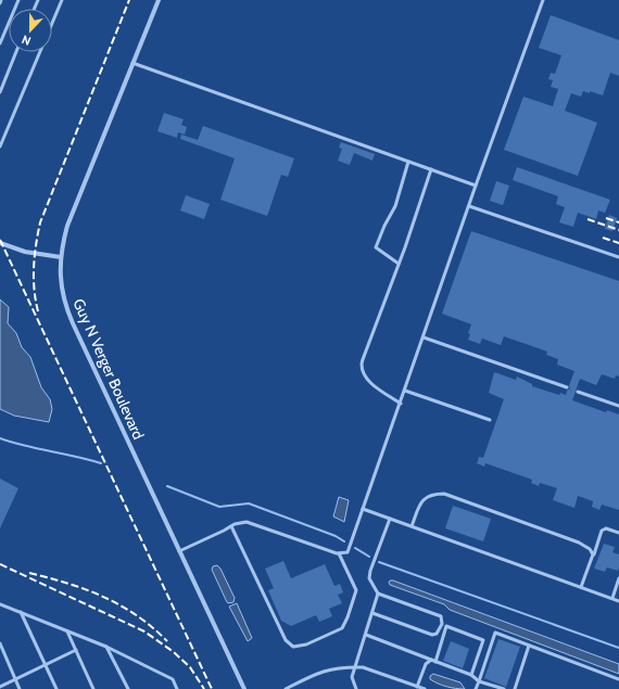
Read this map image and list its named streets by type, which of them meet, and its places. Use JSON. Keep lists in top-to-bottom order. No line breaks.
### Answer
{"streets":{"street":["Guy N Verger Boulevard"]},"north":"bottom"}
